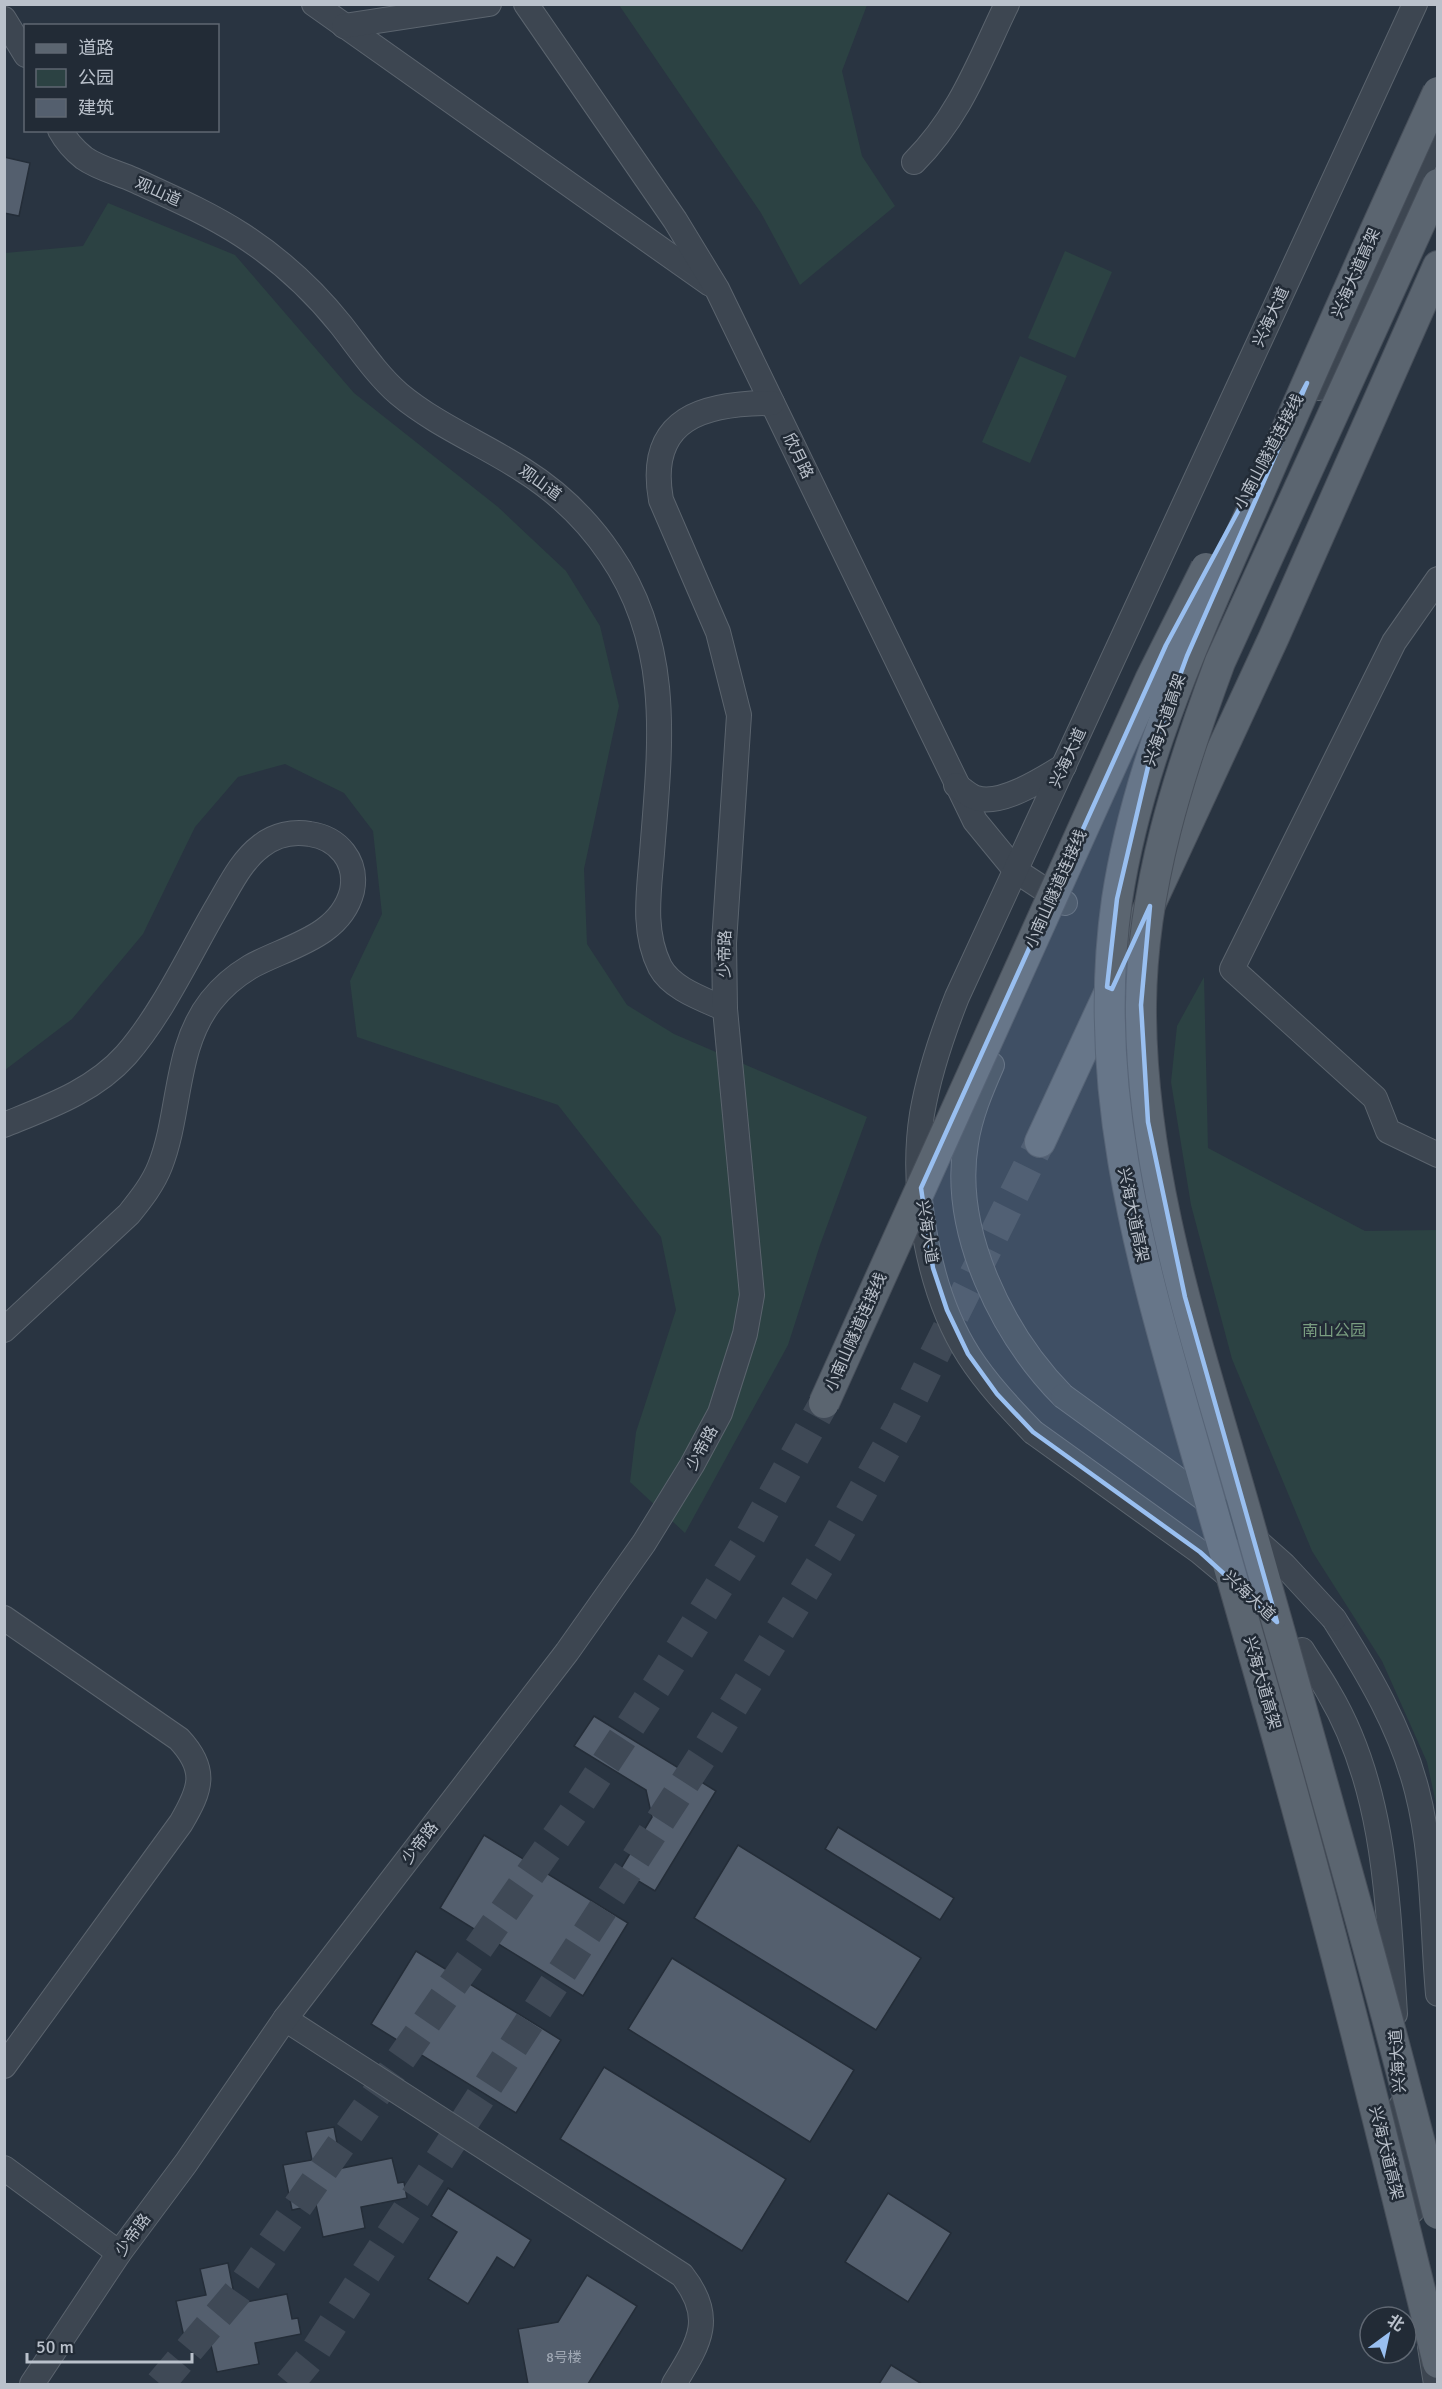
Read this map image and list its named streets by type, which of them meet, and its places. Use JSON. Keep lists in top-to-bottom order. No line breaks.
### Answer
{"streets":{"main road":["兴海大道高架","小南山隧道连接线"],"street":["观山道","兴海大道","欣月路","少帝路"]},"crossings":[["观山道","少帝路"],["兴海大道高架","小南山隧道连接线"],["兴海大道","欣月路"],["欣月路","少帝路"]],"parks":["南山公园"],"house_numbers":["8号楼"],"legend":["道路","公园","建筑"],"scale_bar":"50 m","north":"top right"}
